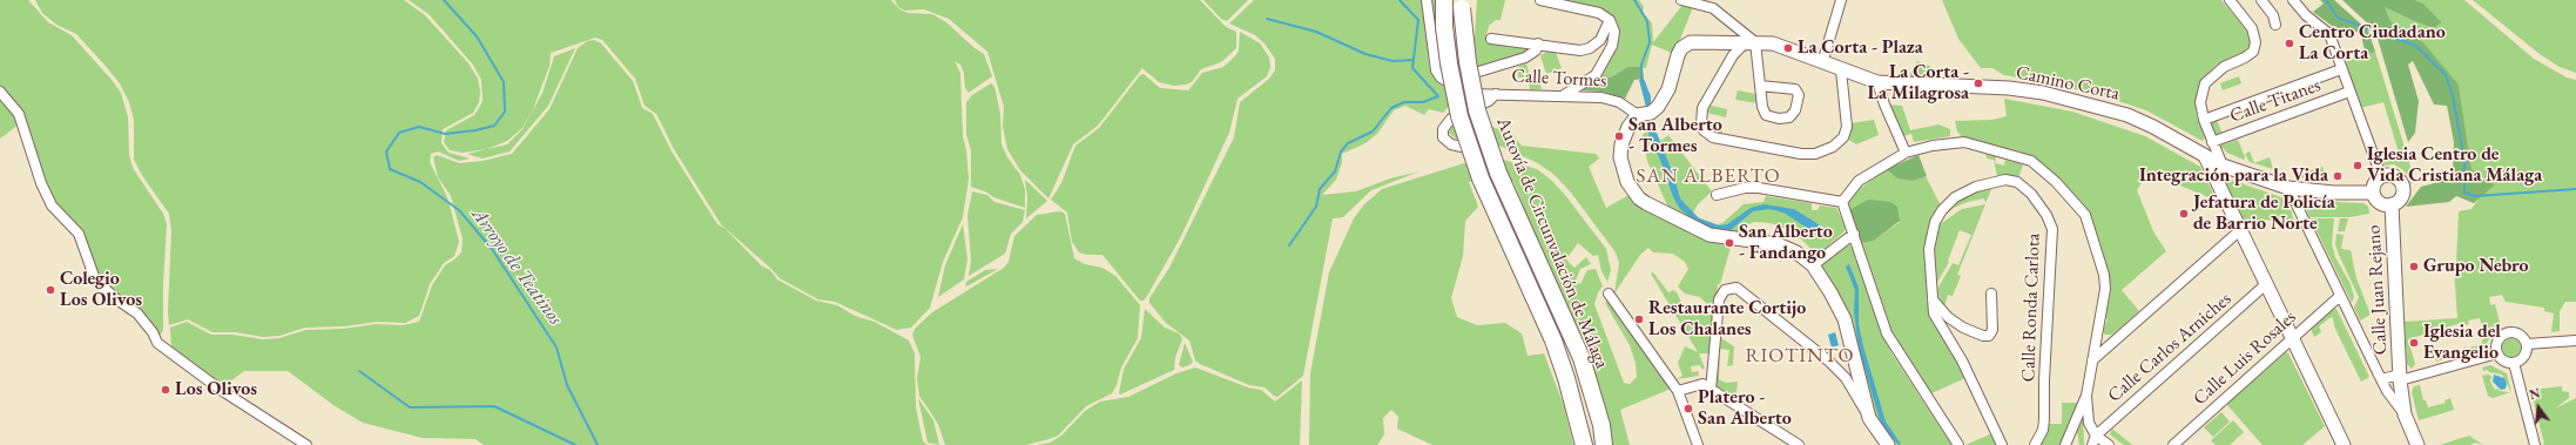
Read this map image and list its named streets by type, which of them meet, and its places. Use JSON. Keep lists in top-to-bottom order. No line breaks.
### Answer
{"streets":{"highway":["Autovía de Circunvalación de Málaga"],"street":["Calle Tormes","Camino Corta","Calle Titanes","Calle Juan Rejano","Calle Ronda Carlota","Calle Carlos Arniches","Calle Luis Rosales"]},"crossings":[["Camino Corta","Calle Juan Rejano"]],"districts":["SAN ALBERTO","RIOTINTO"],"water":["Arroyo de Teatinos"],"places":["Centro Ciudadano La Corta","La Corta - Plaza","La Corta - La Milagrosa","San Alberto - Tormes","Iglesia Centro de Vida Cristiana Málaga","Integración para la Vida","Jefatura de Policía de Barrio Norte","San Alberto - Fandango","Grupo Nebro","Colegio Los Olivos","Restaurante Cortijo Los Chalanes","Iglesia del Evangelio","Los Olivos","Platero - San Alberto"],"north":"top"}
